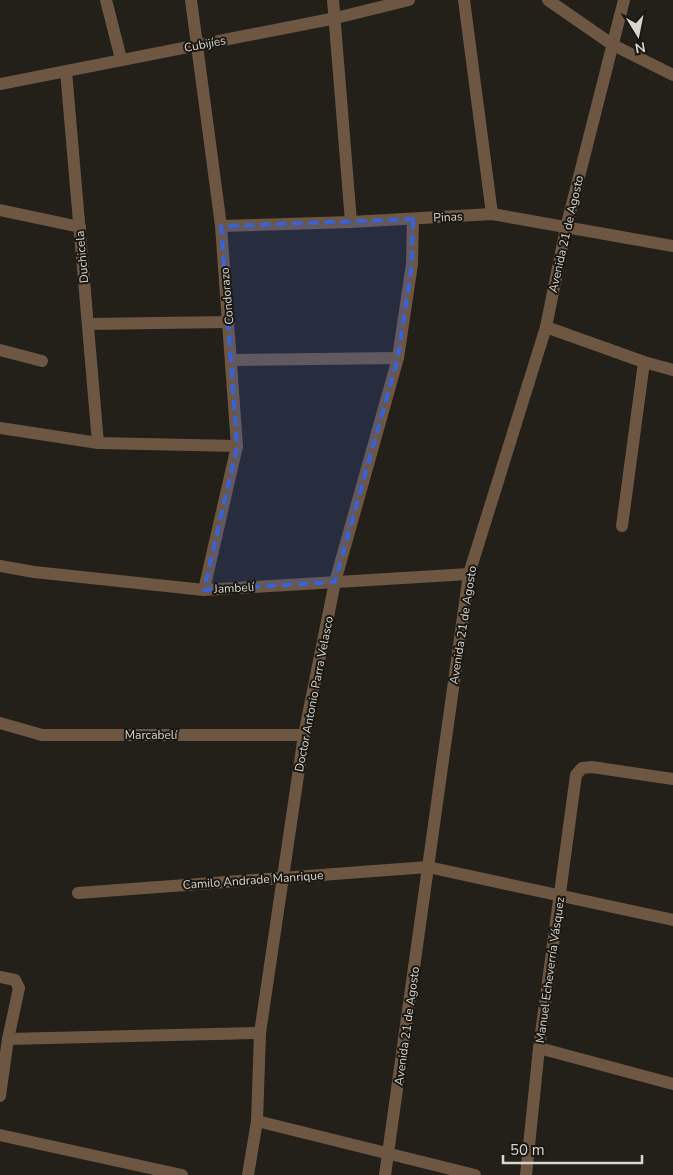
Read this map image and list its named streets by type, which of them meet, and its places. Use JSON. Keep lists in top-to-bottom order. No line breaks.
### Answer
{"streets":{"street":["Cubijíes","Pinas","Avenida 21 de Agosto","Duchicela","Condorazo","Jambelí","Doctor Antonio Parra Velasco","Marcabelí","Camilo Andrade Manrique","Manuel Echeverría Vásquez"]},"crossings":[["Cubijíes","Duchicela"],["Cubijíes","Condorazo"],["Pinas","Avenida 21 de Agosto"],["Pinas","Condorazo"],["Pinas","Doctor Antonio Parra Velasco"],["Avenida 21 de Agosto","Jambelí"],["Avenida 21 de Agosto","Camilo Andrade Manrique"],["Condorazo","Jambelí"],["Jambelí","Doctor Antonio Parra Velasco"],["Doctor Antonio Parra Velasco","Marcabelí"],["Doctor Antonio Parra Velasco","Camilo Andrade Manrique"],["Camilo Andrade Manrique","Manuel Echeverría Vásquez"]],"scale_bar":"50 m","north":"bottom"}
